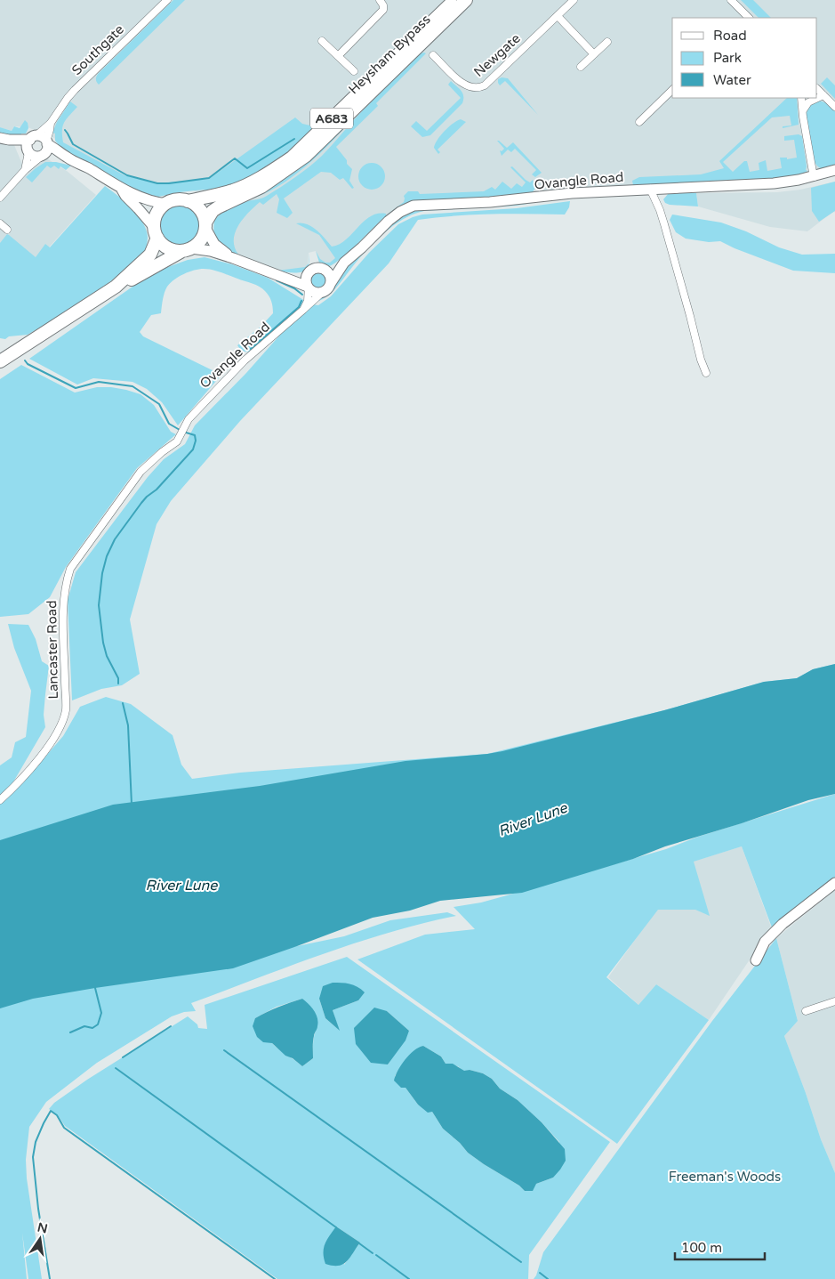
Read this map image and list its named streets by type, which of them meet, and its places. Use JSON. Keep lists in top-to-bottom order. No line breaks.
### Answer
{"streets":{"highway":["Heysham Bypass","A683"],"main road":["Ovangle Road"],"street":["Southgate","Newgate","Lancaster Road"]},"crossings":[["Heysham Bypass","A683"],["Ovangle Road","Lancaster Road"]],"water":["River Lune"],"parks":["Freeman's Woods"],"legend":["Road","Park","Water"],"scale_bar":"100 m","north":"top"}
